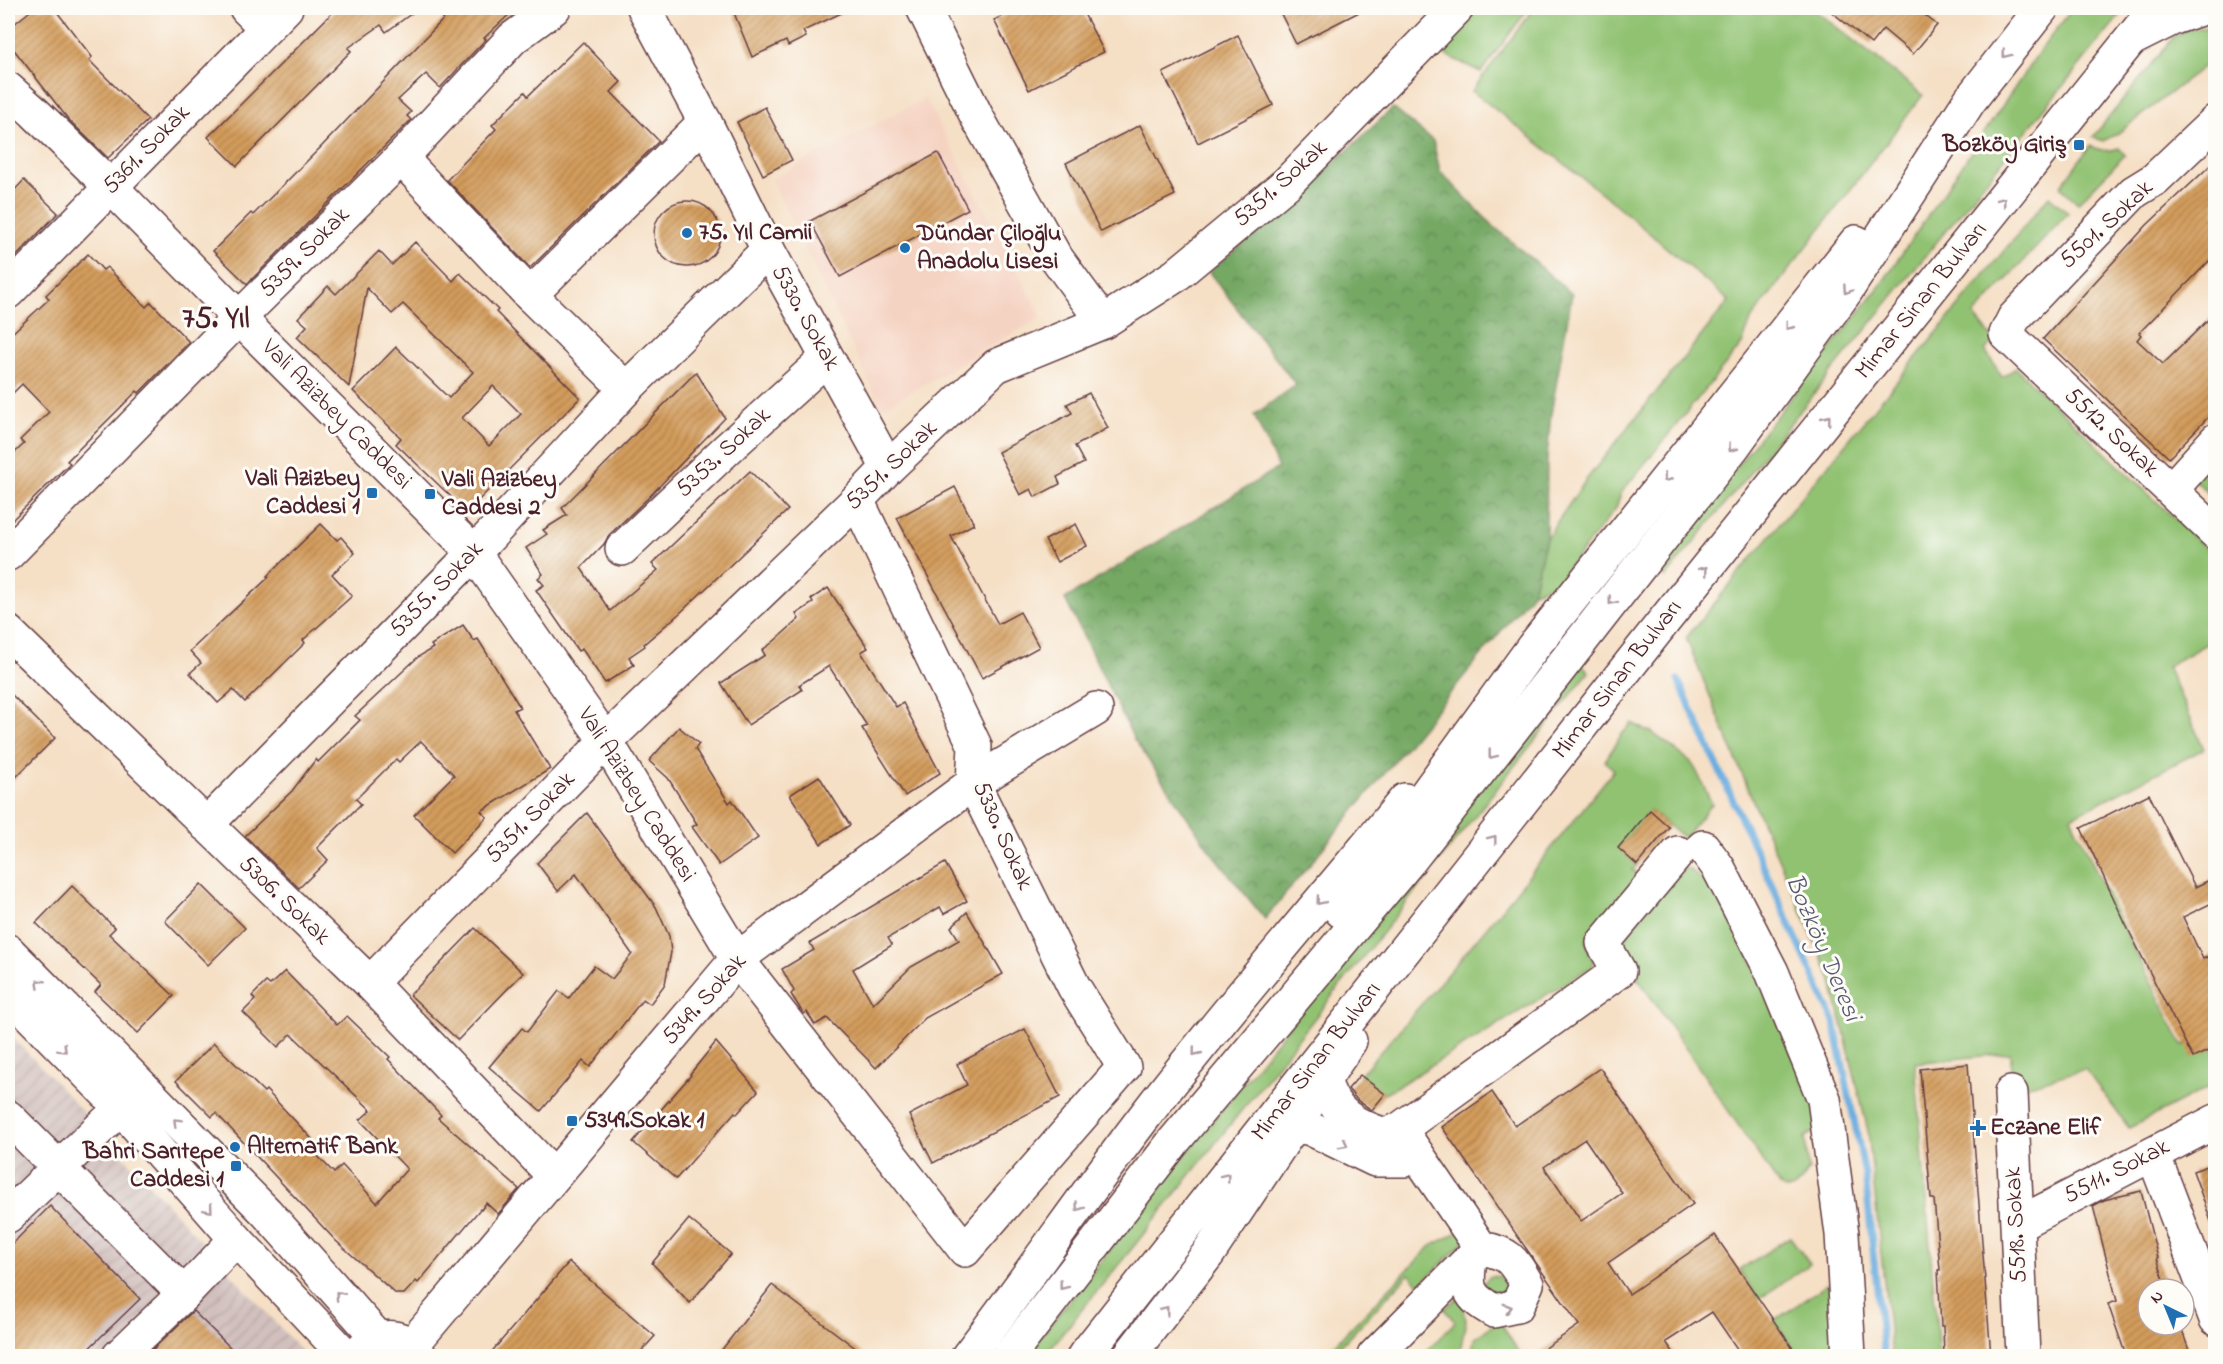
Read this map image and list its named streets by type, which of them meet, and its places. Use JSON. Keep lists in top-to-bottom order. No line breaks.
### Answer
{"streets":{"main road":["5361. Sokak","5351. Sokak","5501. Sokak","5359. Sokak","Mimar Sinan Bulvarı","5330. Sokak","Vali Azizbey Caddesi","5512. Sokak","5353. Sokak","5355. Sokak","5306. Sokak","5349. Sokak","5511. Sokak","5518. Sokak"]},"crossings":[["5361. Sokak","Vali Azizbey Caddesi"],["5351. Sokak","5330. Sokak"],["5351. Sokak","Vali Azizbey Caddesi"],["5351. Sokak","5306. Sokak"],["5501. Sokak","5512. Sokak"],["5359. Sokak","Vali Azizbey Caddesi"],["5330. Sokak","Vali Azizbey Caddesi"],["5330. Sokak","5353. Sokak"],["5330. Sokak","5355. Sokak"],["5330. Sokak","5349. Sokak"],["Vali Azizbey Caddesi","5355. Sokak"],["Vali Azizbey Caddesi","5349. Sokak"],["5355. Sokak","5306. Sokak"],["5306. Sokak","5349. Sokak"],["5511. Sokak","5518. Sokak"]],"districts":["75. Yıl"],"water":["Bozköy Deresi"],"places":{"transit":["Bozköy Giriş","Vali Azizbey Caddesi 1","Vali Azizbey Caddesi 2","5349.Sokak 1","Bahri Sarıtepe Caddesi 1"],"other":["75. Yıl Camii","Dündar Çiloğlu Anadolu Lisesi","Alternatif Bank"],"health":["Eczane Elif"]},"north":"top left"}
